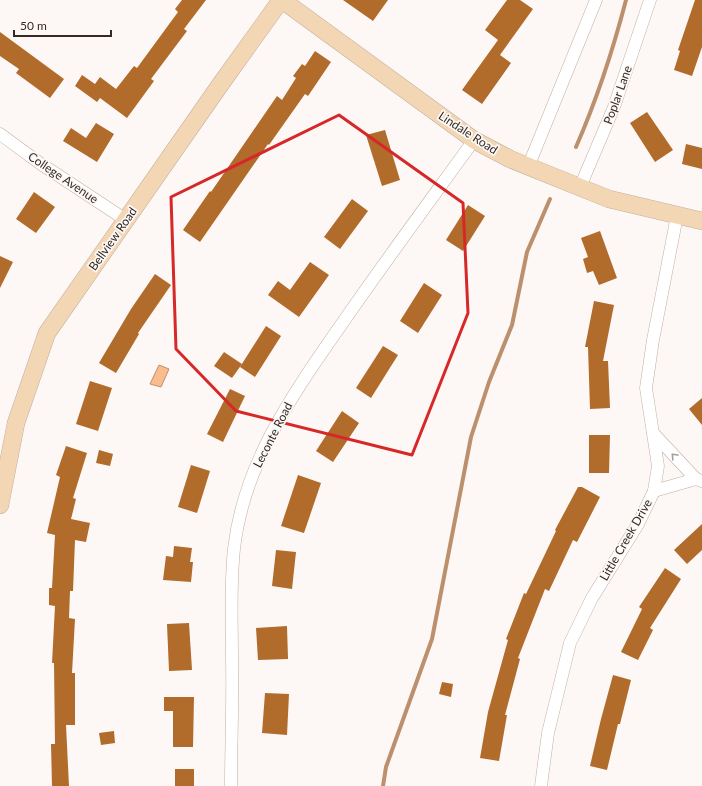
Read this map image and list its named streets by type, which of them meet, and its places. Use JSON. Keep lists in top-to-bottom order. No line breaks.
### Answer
{"streets":{"street":["Poplar Lane","Lindale Road","College Avenue","Bellview Road","Leconte Road","Little Creek Drive"]},"crossings":[["Poplar Lane","Lindale Road"],["Lindale Road","Bellview Road"],["Lindale Road","Leconte Road"],["Lindale Road","Little Creek Drive"],["College Avenue","Bellview Road"]],"scale_bar":"50 m"}
